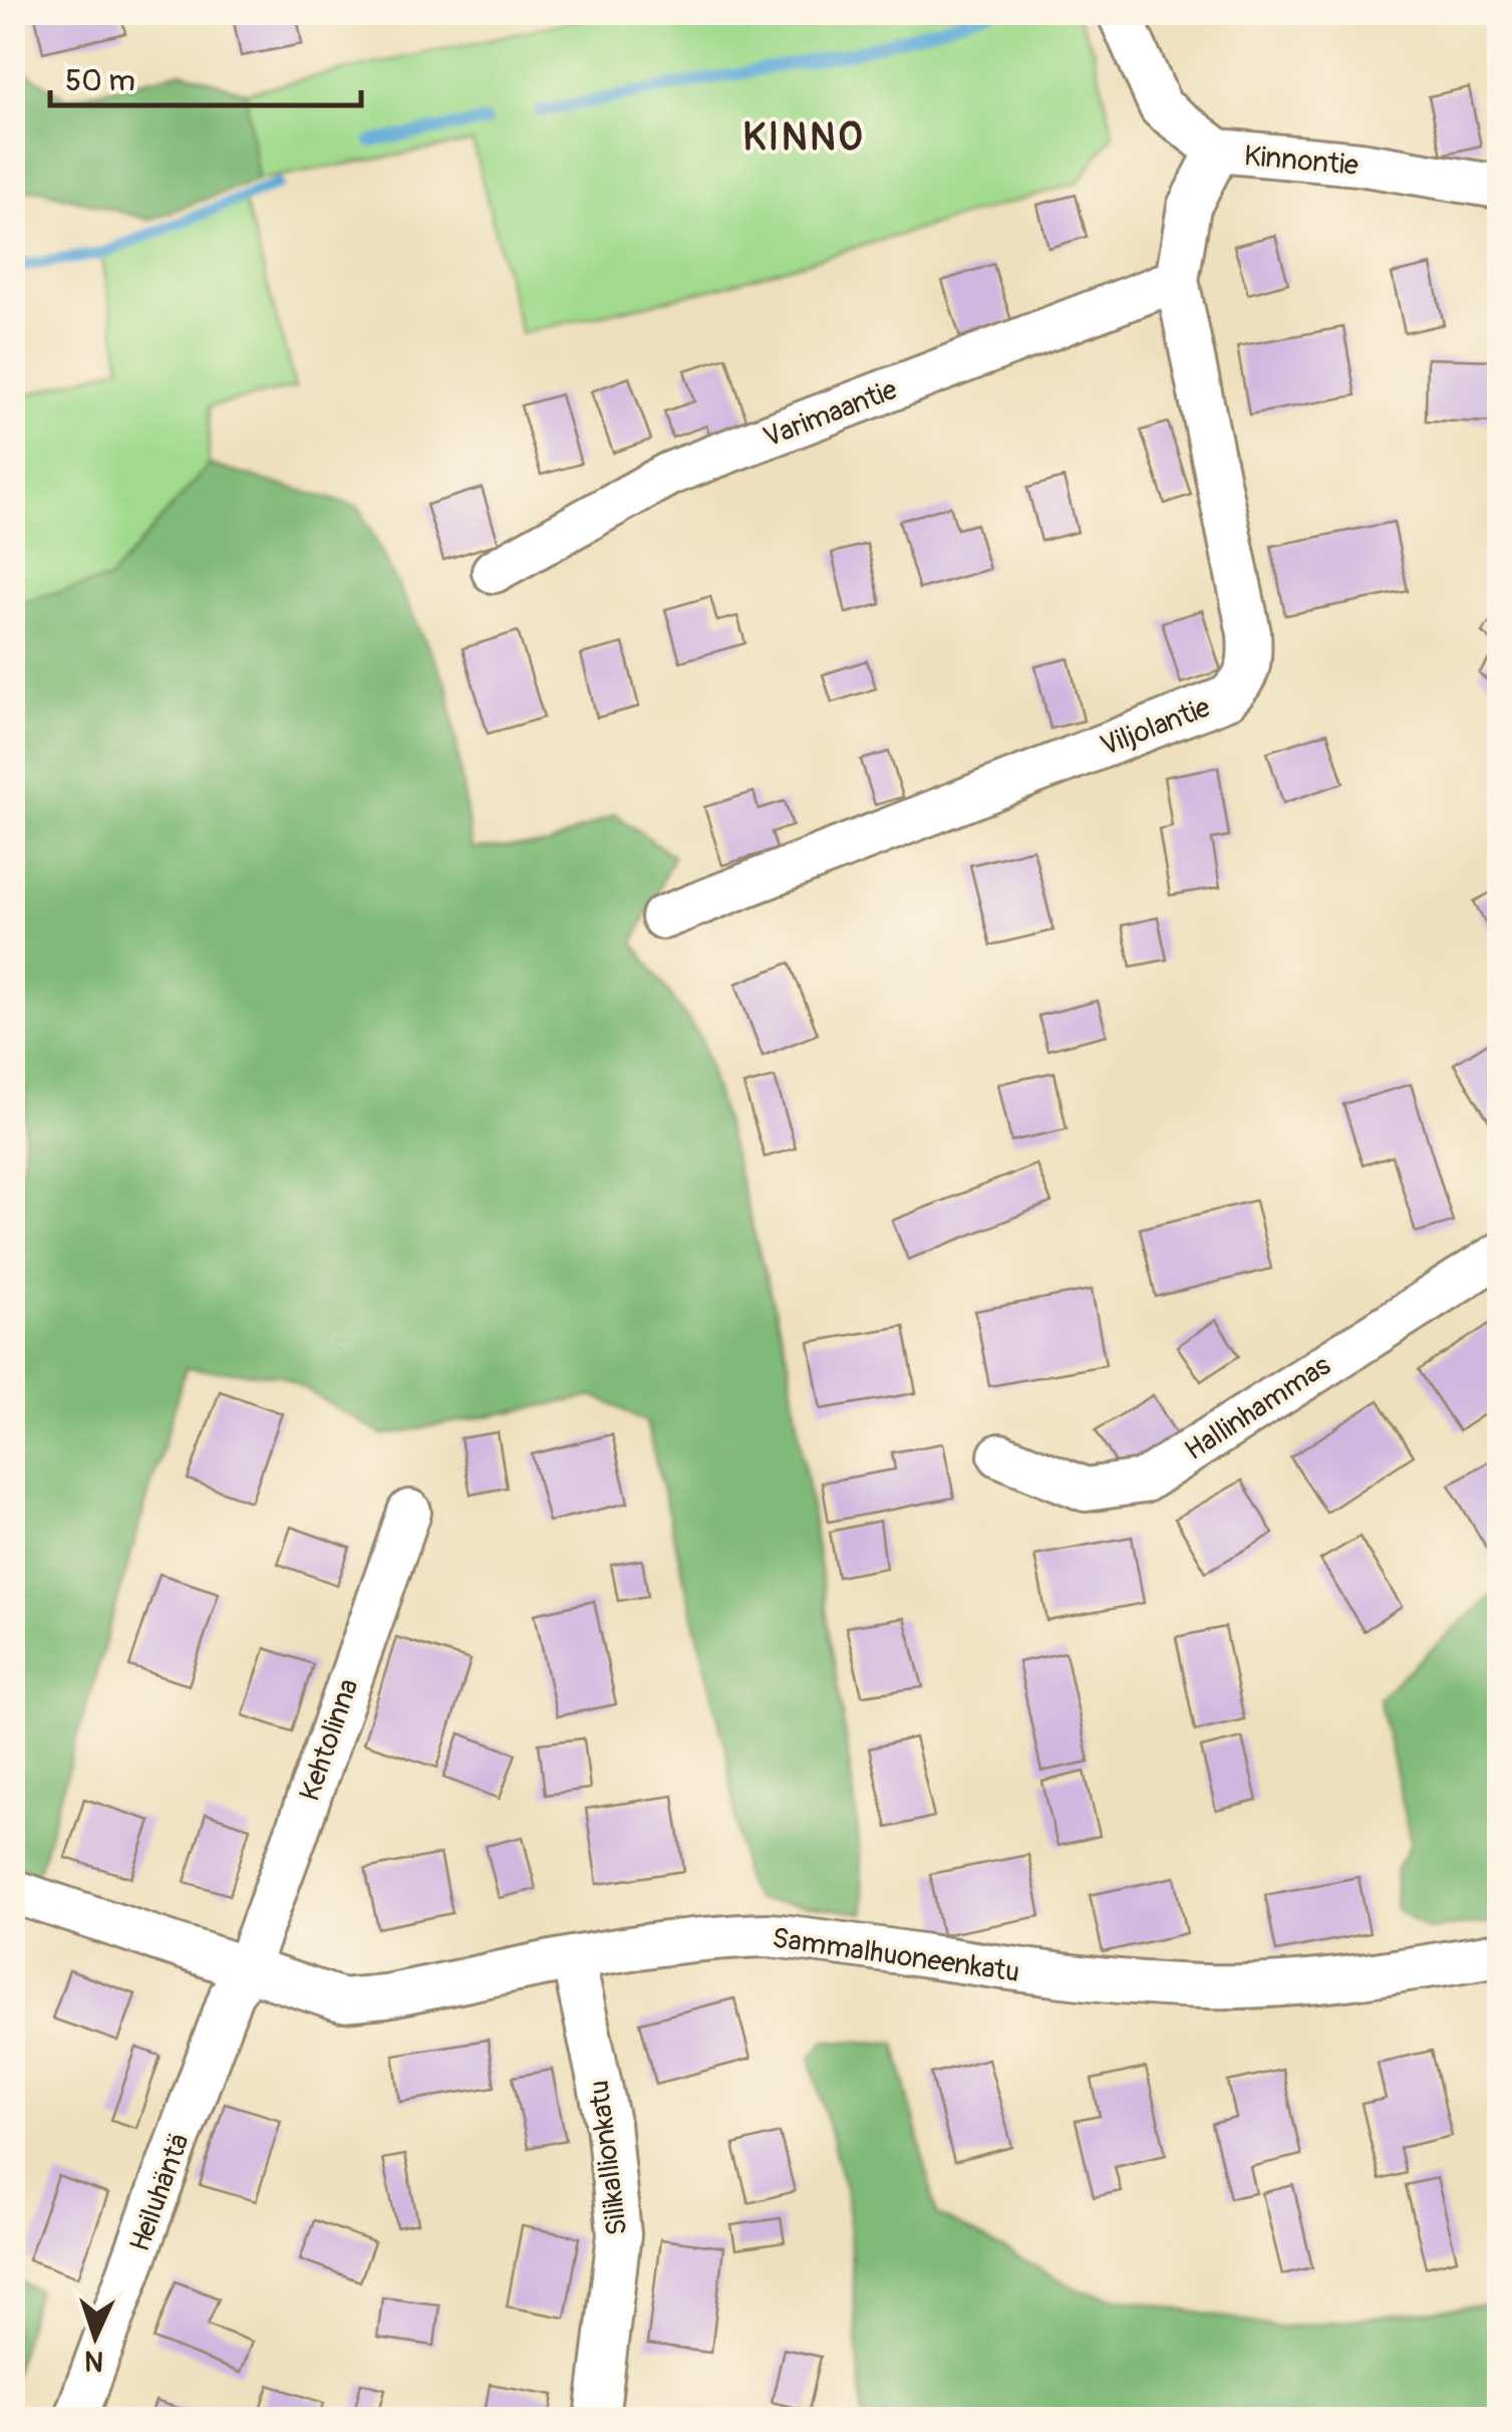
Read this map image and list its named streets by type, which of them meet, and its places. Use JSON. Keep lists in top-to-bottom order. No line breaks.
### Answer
{"streets":{"street":["Kinnontie","Varimaantie","Viljolantie","Hallinhammas","Kehtolinna","Sammalhuoneenkatu","Silikallionkatu","Heiluhäntä"]},"crossings":[["Kinnontie","Viljolantie"],["Varimaantie","Viljolantie"],["Kehtolinna","Sammalhuoneenkatu"],["Kehtolinna","Heiluhäntä"],["Sammalhuoneenkatu","Silikallionkatu"],["Sammalhuoneenkatu","Heiluhäntä"]],"districts":["KINNO"],"scale_bar":"50 m","north":"bottom"}
